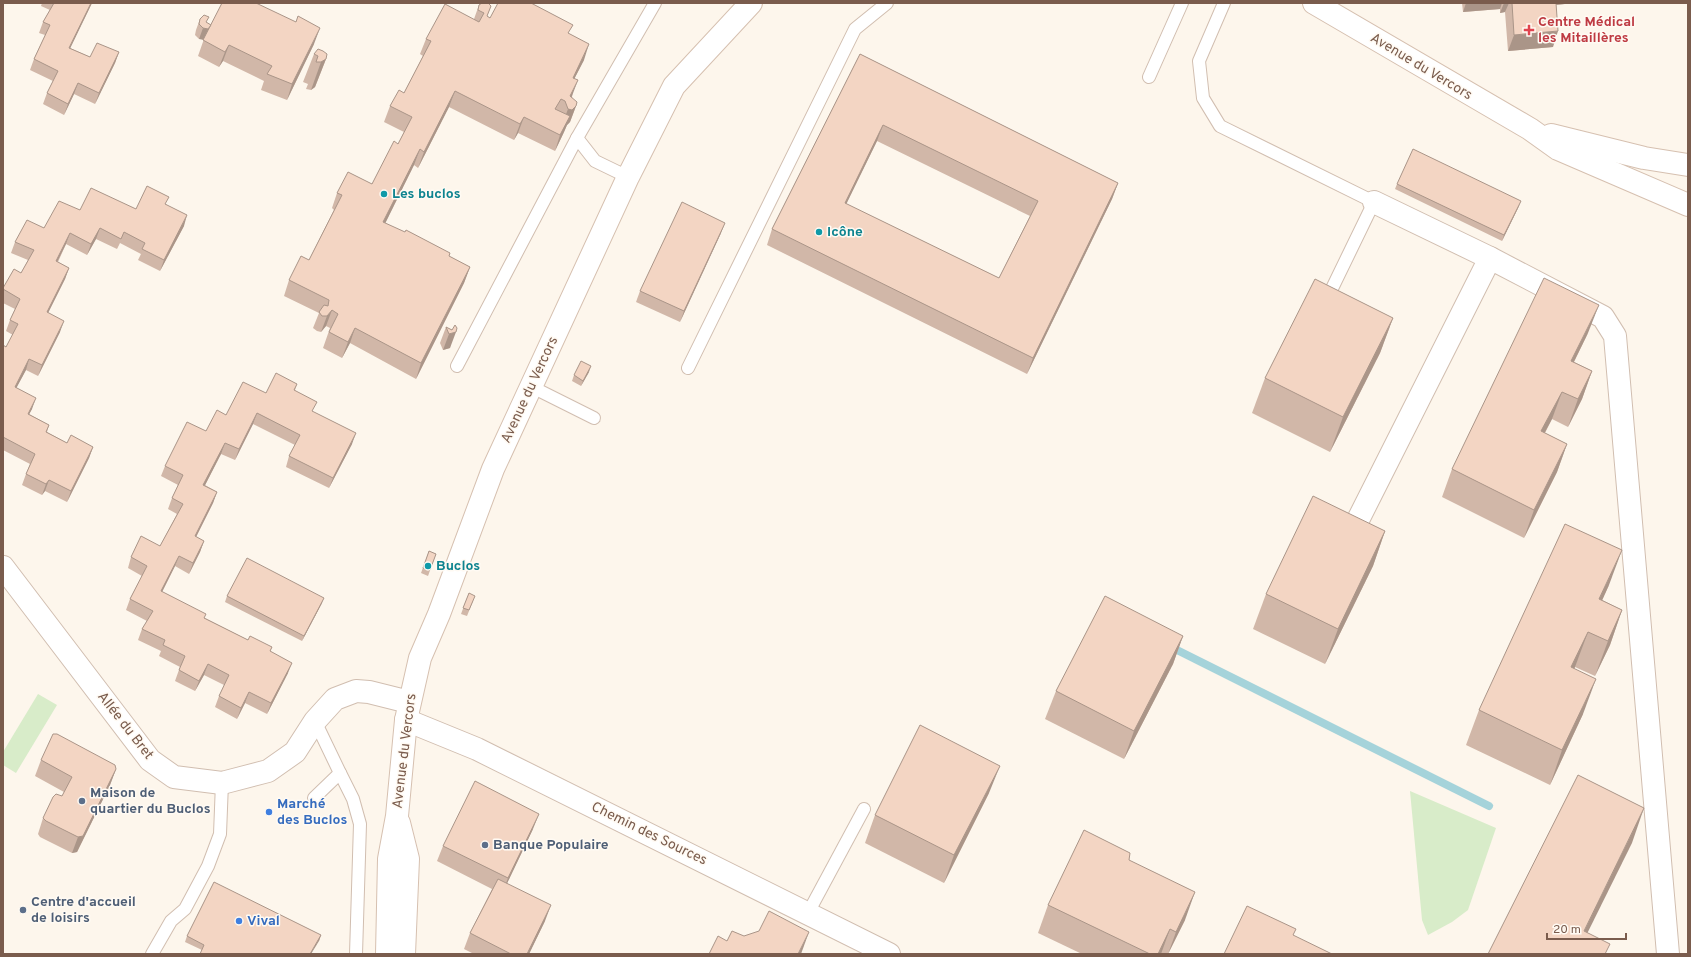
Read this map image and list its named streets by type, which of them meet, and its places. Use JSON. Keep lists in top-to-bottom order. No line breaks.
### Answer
{"streets":{"street":["Avenue du Vercors","Allée du Bret","Chemin des Sources"]},"crossings":[["Avenue du Vercors","Allée du Bret"],["Avenue du Vercors","Chemin des Sources"],["Allée du Bret","Chemin des Sources"]],"places":{"health":["Centre Médical les Mitaillères"],"other":["Les buclos","Icône","Buclos","Maison de quartier du Buclos","Marché des Buclos","Banque Populaire","Centre d'accueil de loisirs","Vival"]},"scale_bar":"20 m"}
